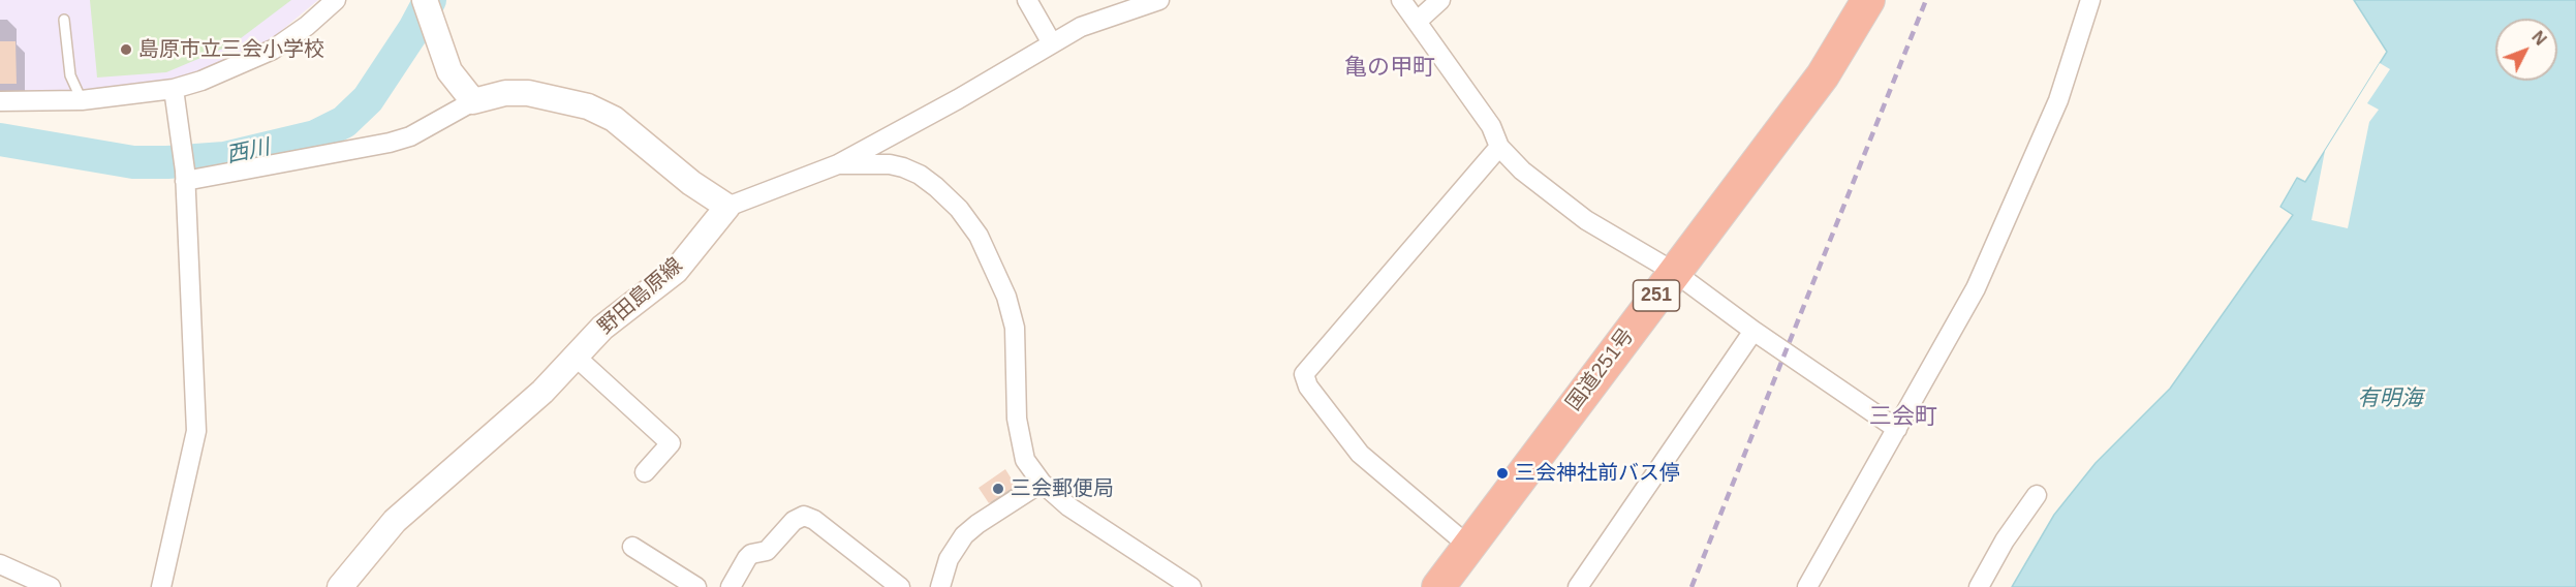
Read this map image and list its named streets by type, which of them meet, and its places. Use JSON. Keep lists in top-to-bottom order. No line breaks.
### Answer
{"streets":{"highway":["251","国道251号"],"main road":["野田島原線"]},"districts":["亀の甲町","三会町"],"water":["西川","有明海"],"places":["島原市立三会小学校","三会神社前バス停","三会郵便局"],"north":"top right"}
